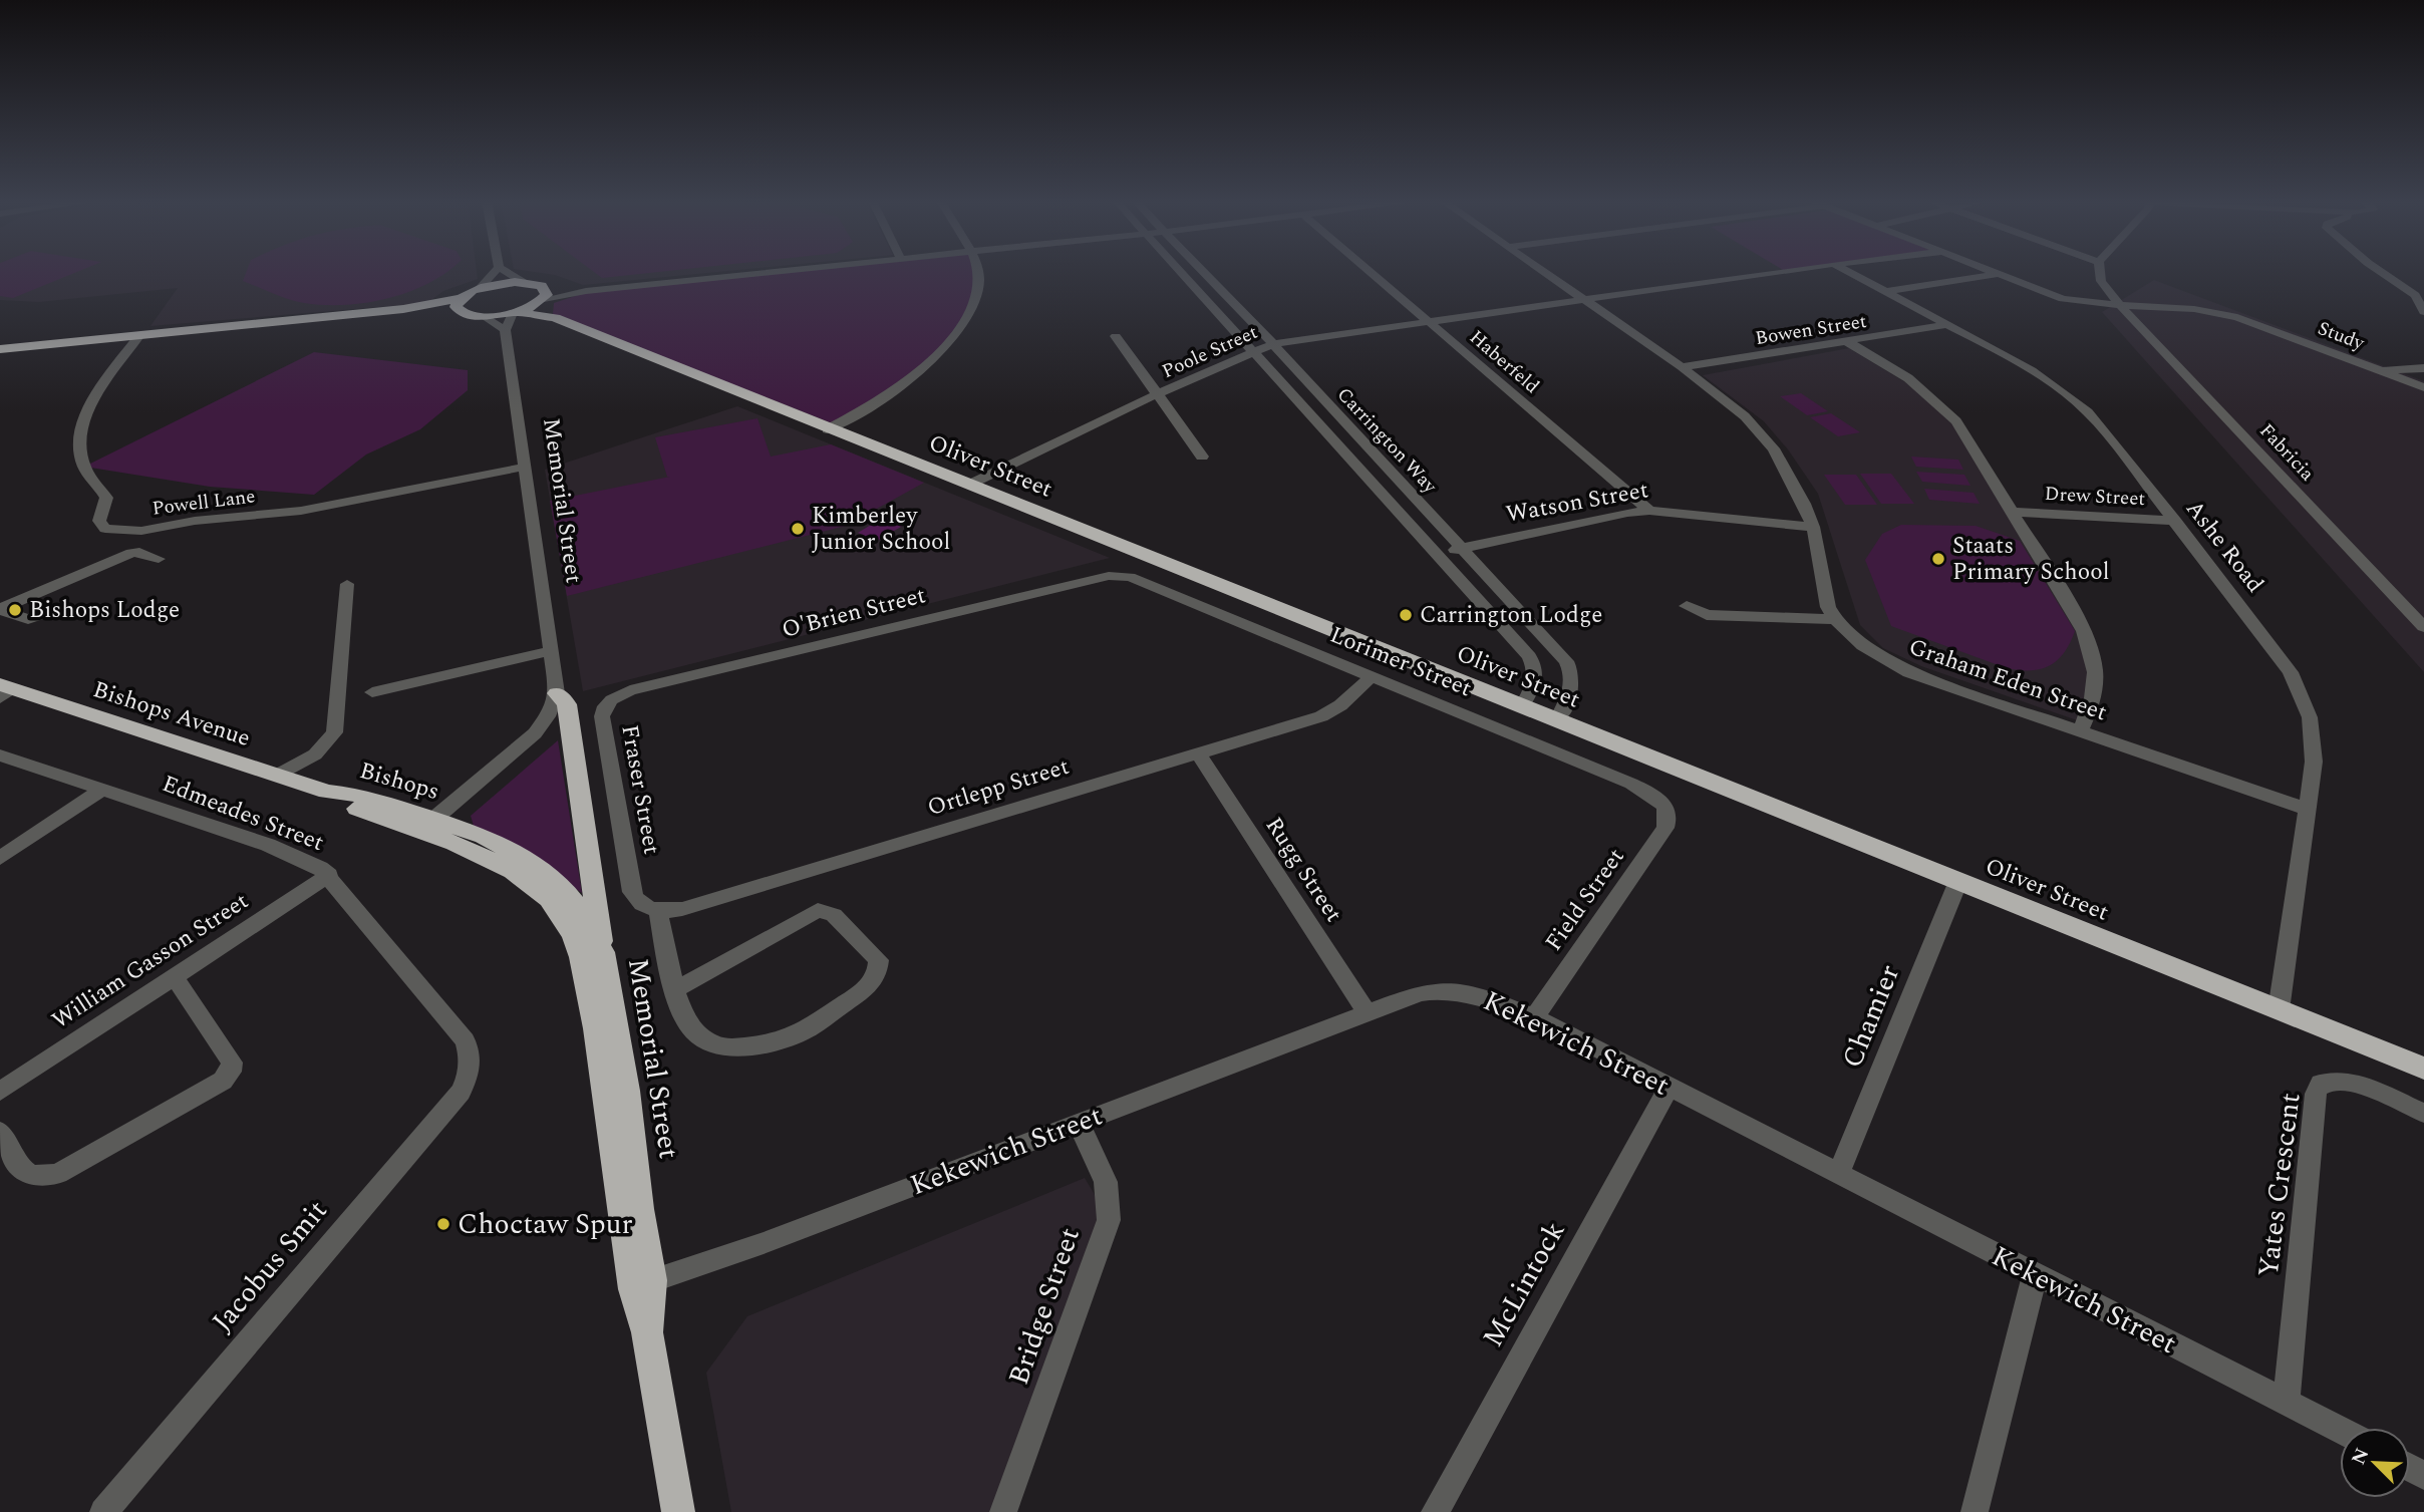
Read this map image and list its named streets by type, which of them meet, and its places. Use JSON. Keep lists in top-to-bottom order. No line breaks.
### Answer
{"streets":{"highway":["Oliver Street","Memorial Street","Bishops Avenue","Bishops"],"street":["Bowen Street","Study","Poole Street","Haberfeld","Carrington Way","Fabricia","Drew Street","Powell Lane","Watson Street","Ashe Road","O'Brien Street","Lorimer Street","Graham Eden Street","Ortlepp Street","Fraser Street","Edmeades Street","Rugg Street","Field Street","William Gasson Street","Chamier","Kekewich Street","Yates Crescent","Jacobus Smit","McLintock","Bridge Street"]},"crossings":[["Bowen Street","Ashe Road"],["Bowen Street","Graham Eden Street"],["Study","Fabricia"],["Poole Street","Haberfeld"],["Poole Street","Carrington Way"],["Poole Street","Oliver Street"],["Poole Street","Graham Eden Street"],["Haberfeld","Watson Street"],["Carrington Way","Oliver Street"],["Carrington Way","Watson Street"],["Oliver Street","Ashe Road"],["Oliver Street","Chamier"],["Drew Street","Ashe Road"],["Memorial Street","Powell Lane"],["Memorial Street","Bishops"],["Memorial Street","Kekewich Street"],["Watson Street","Graham Eden Street"],["Ashe Road","Graham Eden Street"],["O'Brien Street","Lorimer Street"],["O'Brien Street","Fraser Street"],["Lorimer Street","Ortlepp Street"],["Lorimer Street","Field Street"],["Bishops Avenue","Bishops"],["Ortlepp Street","Fraser Street"],["Ortlepp Street","Rugg Street"],["Edmeades Street","William Gasson Street"],["Edmeades Street","Jacobus Smit"],["Rugg Street","Kekewich Street"],["Field Street","Kekewich Street"],["Chamier","Kekewich Street"],["Kekewich Street","Yates Crescent"],["Kekewich Street","McLintock"],["Kekewich Street","Bridge Street"]],"places":["Kimberley Junior School","Staats Primary School","Bishops Lodge","Carrington Lodge","Choctaw Spur"],"north":"top left"}
